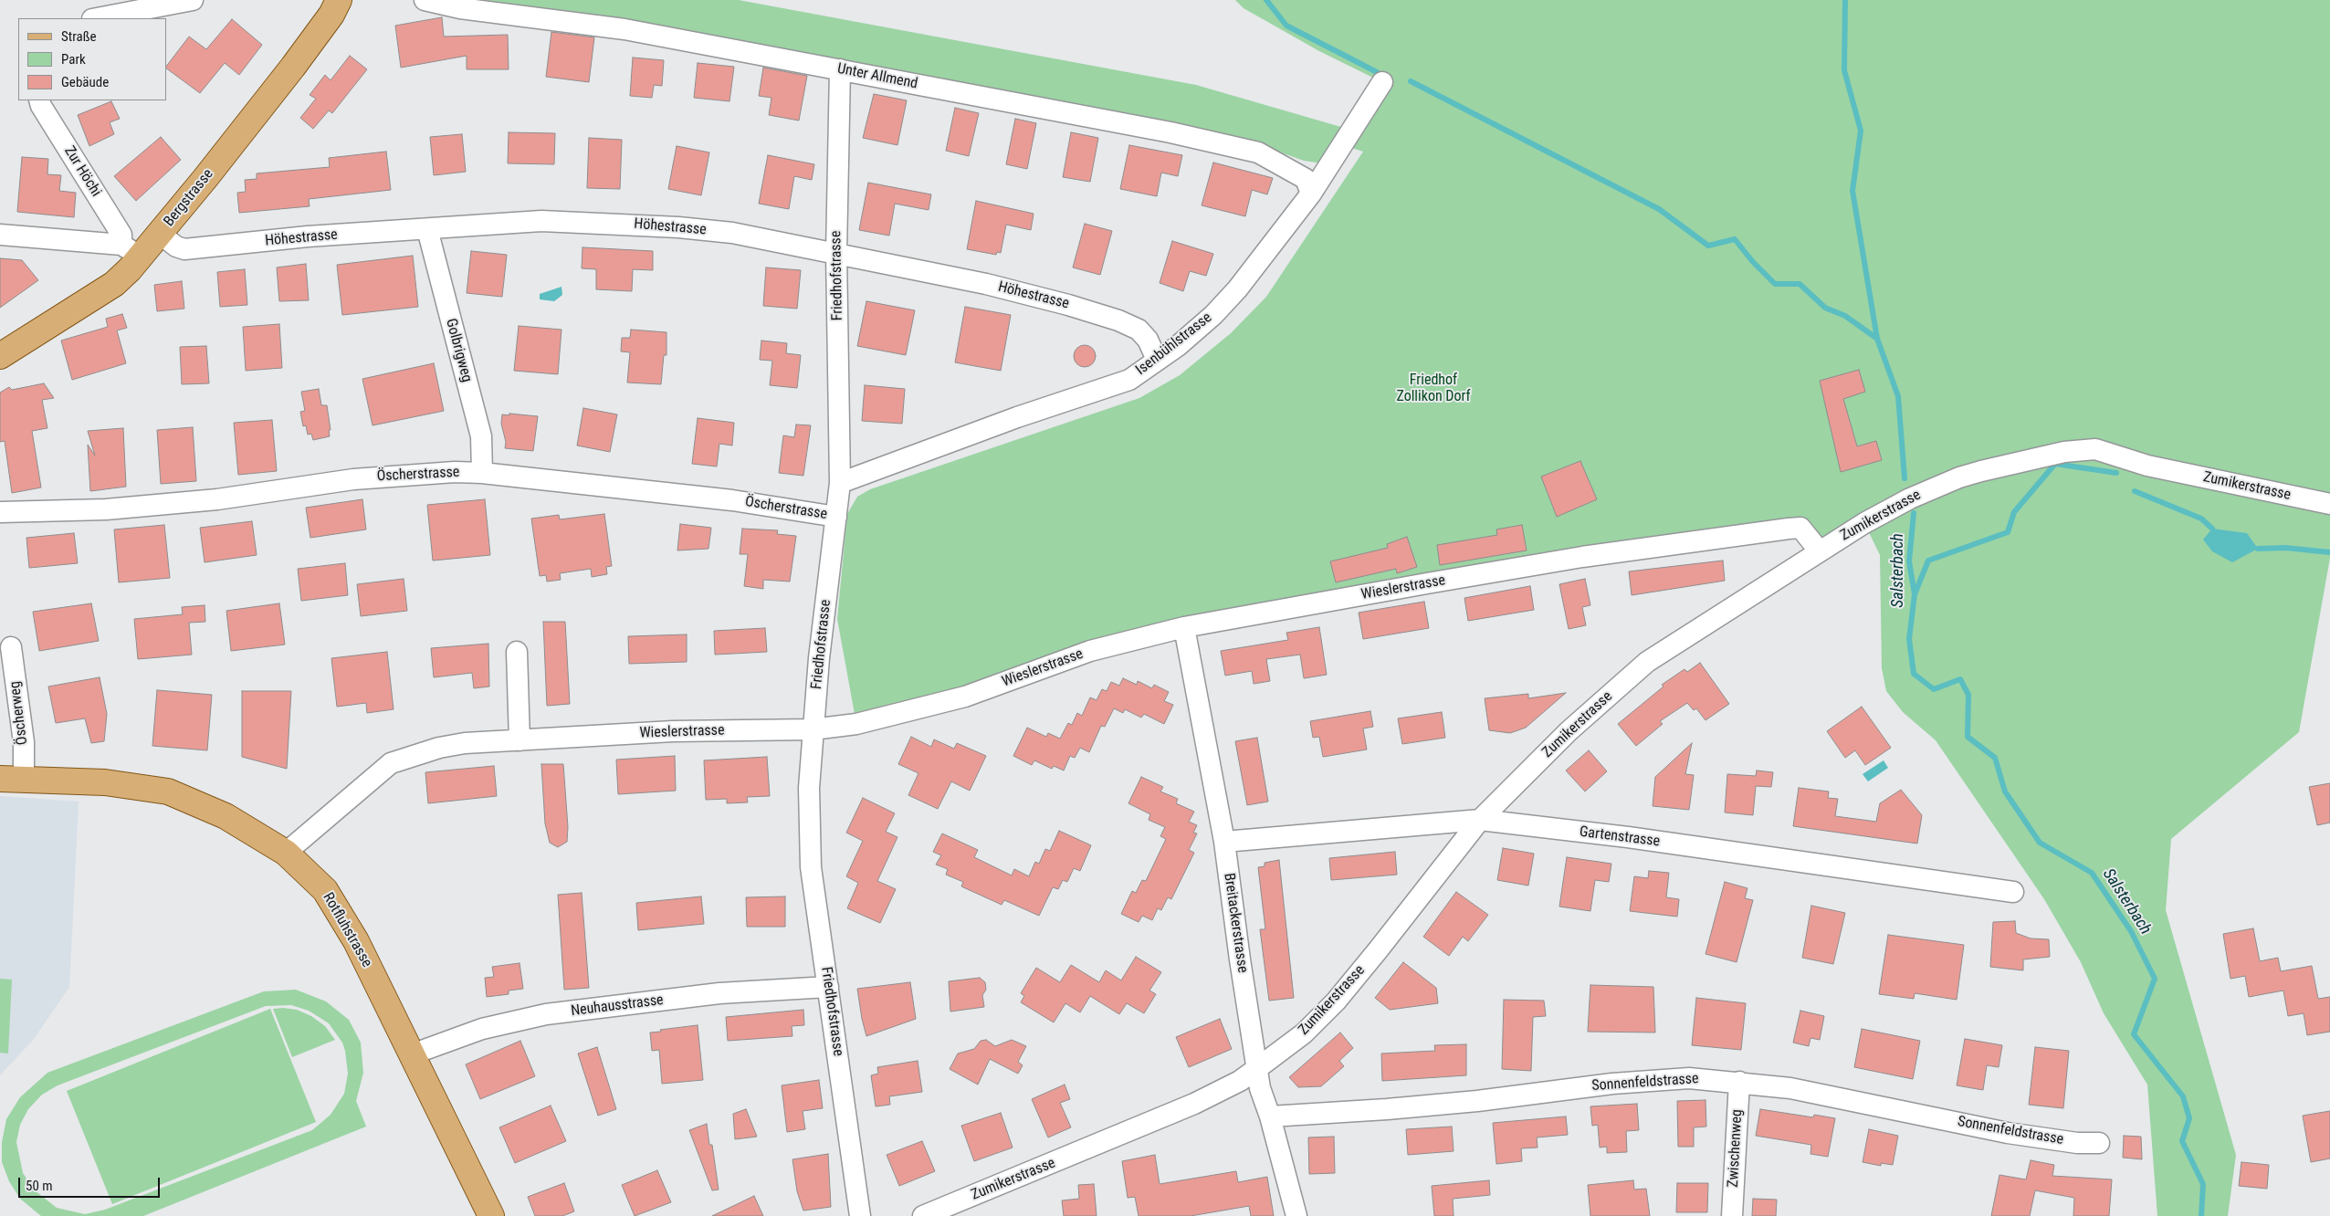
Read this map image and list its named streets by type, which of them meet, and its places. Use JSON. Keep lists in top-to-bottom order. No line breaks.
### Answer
{"streets":{"main road":["Bergstrasse","Rotfluhstrasse"],"street":["Unter Allmend","Zur Höchi","Höhestrasse","Friedhofstrasse","Isenbühlstrasse","Golbrigweg","Öscherstrasse","Zumikerstrasse","Wieslerstrasse","Öscherweg","Gartenstrasse","Breitackerstrasse","Neuhausstrasse","Sonnenfeldstrasse","Zwischenweg"]},"crossings":[["Unter Allmend","Friedhofstrasse"],["Unter Allmend","Isenbühlstrasse"],["Zur Höchi","Bergstrasse"],["Bergstrasse","Höhestrasse"],["Höhestrasse","Friedhofstrasse"],["Höhestrasse","Isenbühlstrasse"],["Höhestrasse","Golbrigweg"],["Friedhofstrasse","Isenbühlstrasse"],["Friedhofstrasse","Öscherstrasse"],["Friedhofstrasse","Wieslerstrasse"],["Friedhofstrasse","Neuhausstrasse"],["Golbrigweg","Öscherstrasse"],["Zumikerstrasse","Wieslerstrasse"],["Zumikerstrasse","Gartenstrasse"],["Zumikerstrasse","Breitackerstrasse"],["Wieslerstrasse","Breitackerstrasse"],["Wieslerstrasse","Rotfluhstrasse"],["Öscherweg","Rotfluhstrasse"],["Gartenstrasse","Breitackerstrasse"],["Breitackerstrasse","Sonnenfeldstrasse"],["Rotfluhstrasse","Neuhausstrasse"],["Sonnenfeldstrasse","Zwischenweg"]],"water":["Salsterbach"],"parks":["Friedhof Zollikon Dorf"],"legend":["Straße","Park","Gebäude"],"scale_bar":"50 m"}
